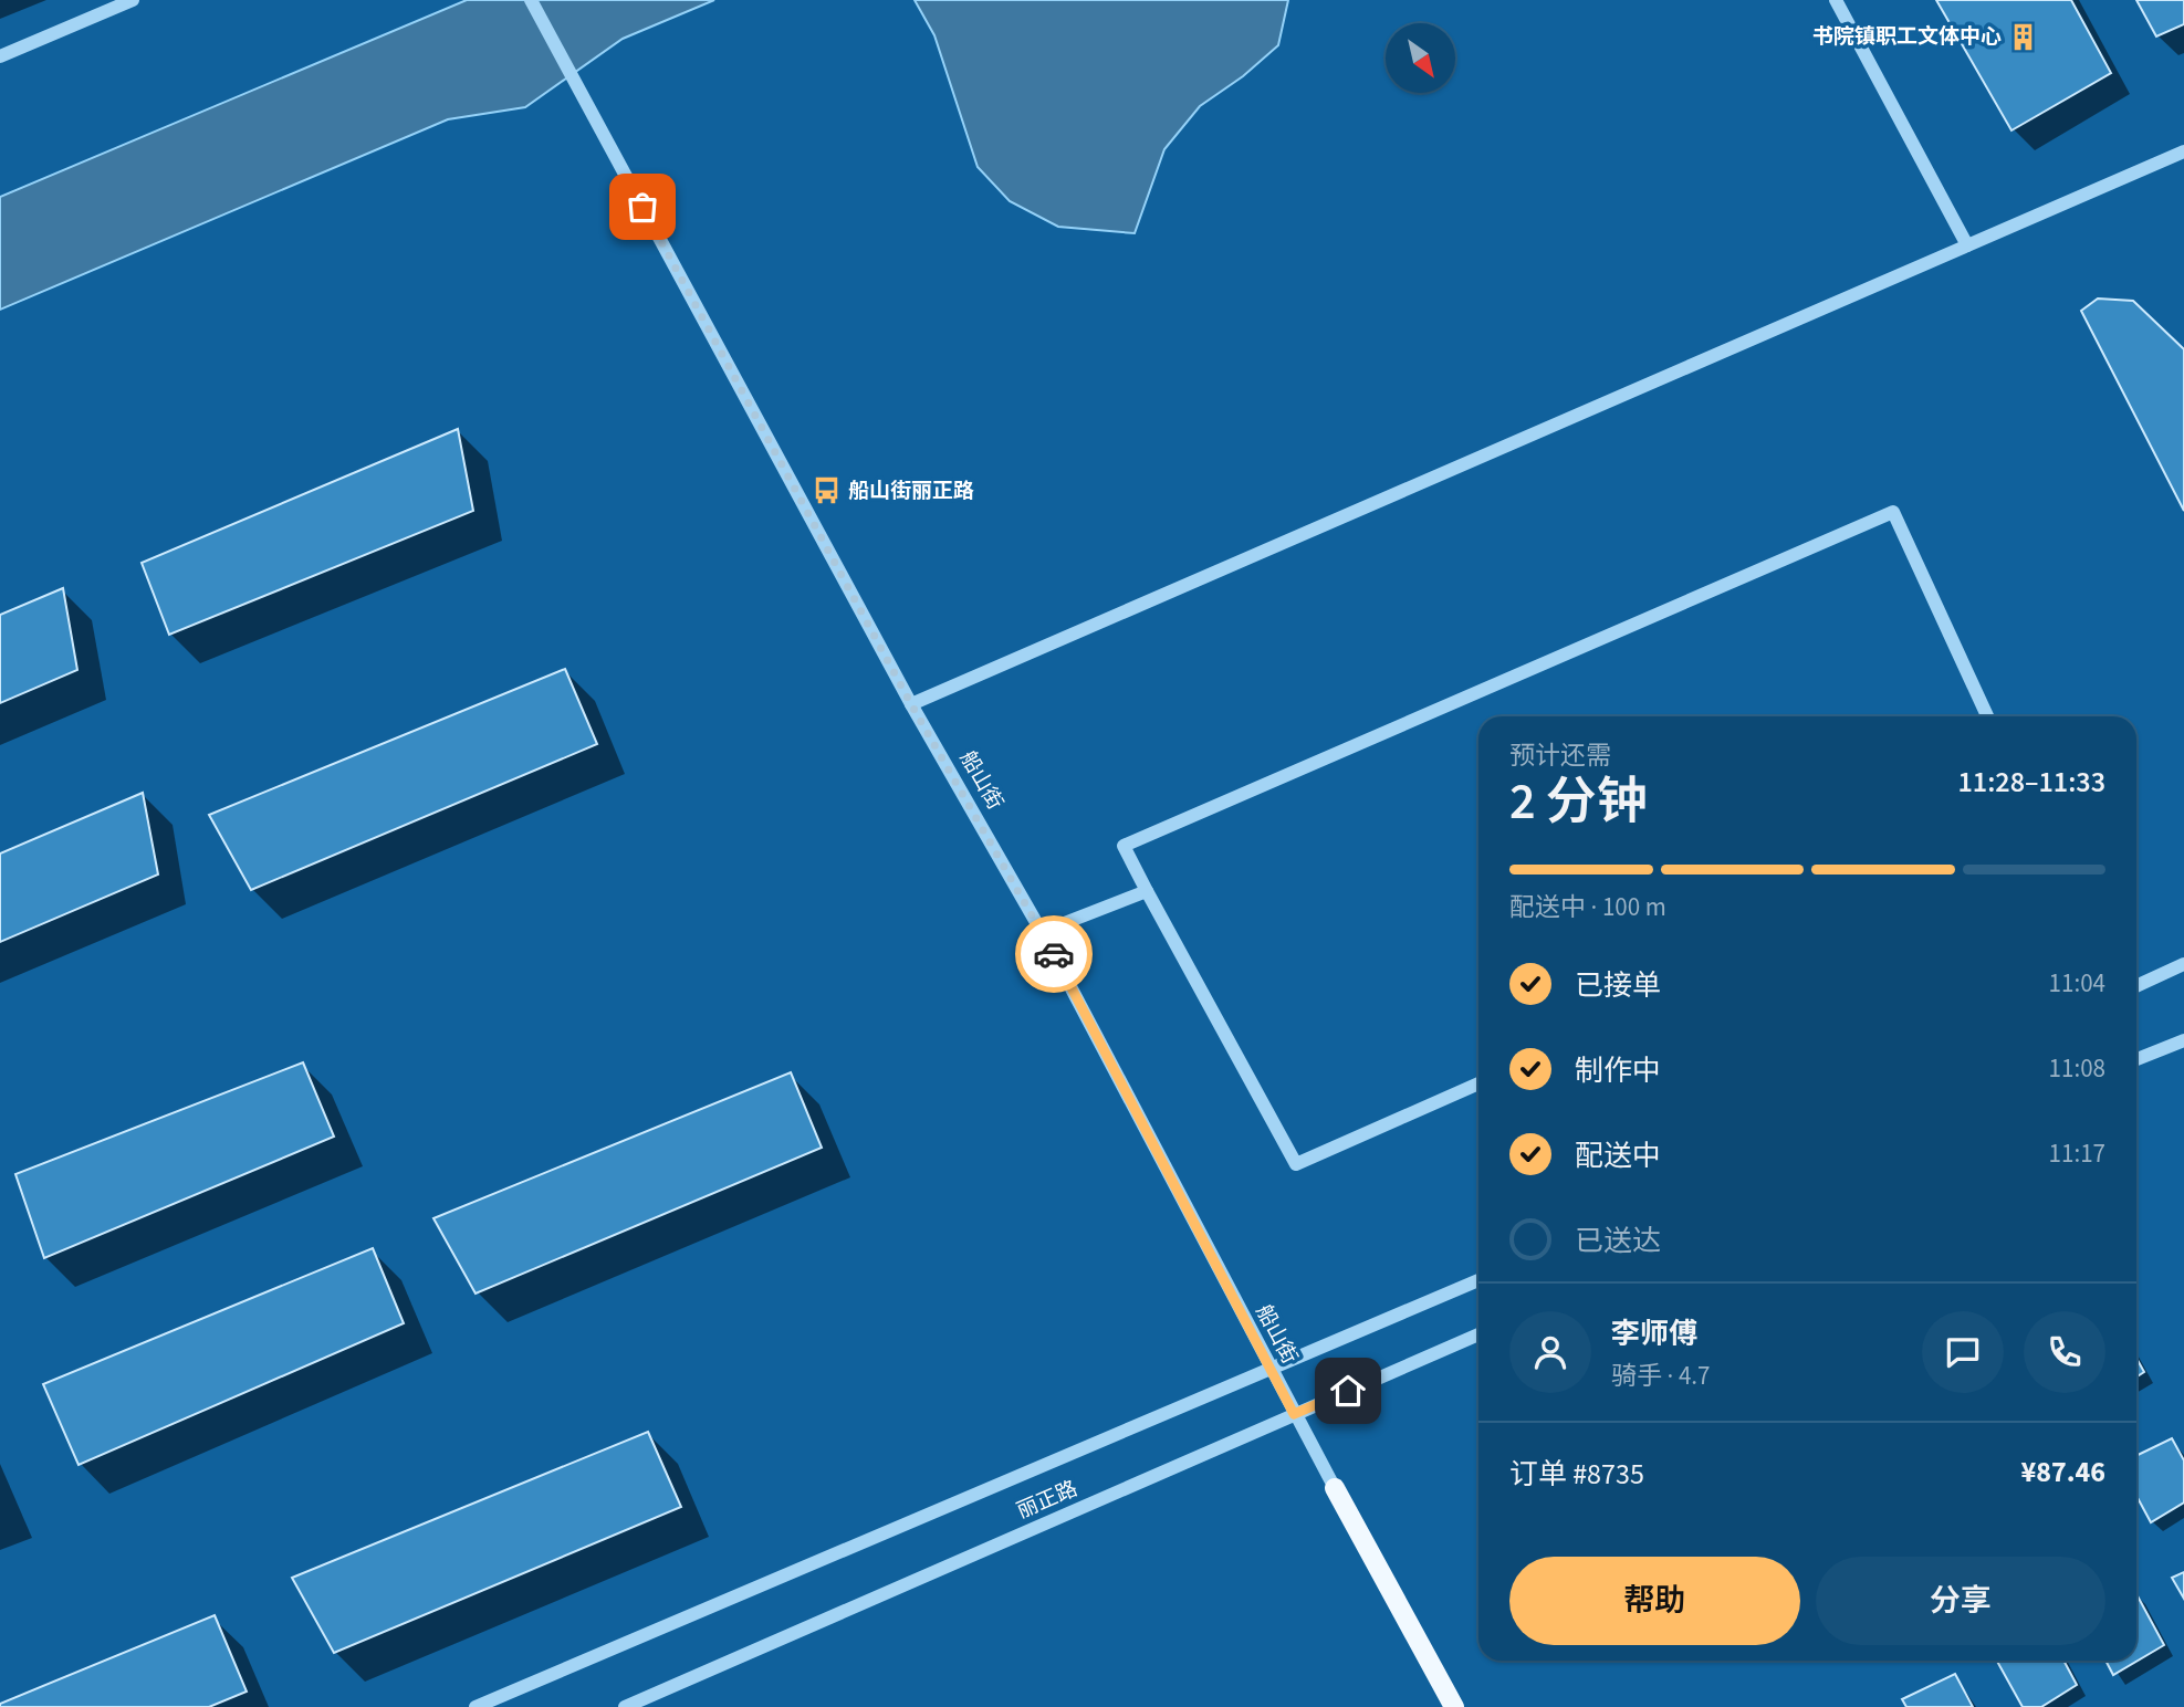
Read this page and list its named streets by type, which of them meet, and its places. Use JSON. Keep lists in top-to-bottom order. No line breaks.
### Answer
{"streets":{"street":["船山街","丽正路"]},"crossings":[["船山街","丽正路"]],"places":{"building":["书院镇职工文体中心"],"bus stop":["船山街丽正路"]},"north":"bottom right","page":{"heading":["2 分钟","预计还需","11:28–11:33"],"panel":["李师傅","骑手 · 4.7","订单 #8735","¥87.46"],"bar":"配送中 · 100 m","list":[["已接单","11:04"],["制作中","11:08"],["配送中","11:17"],"已送达"],"buttons":["帮助","分享"]}}
